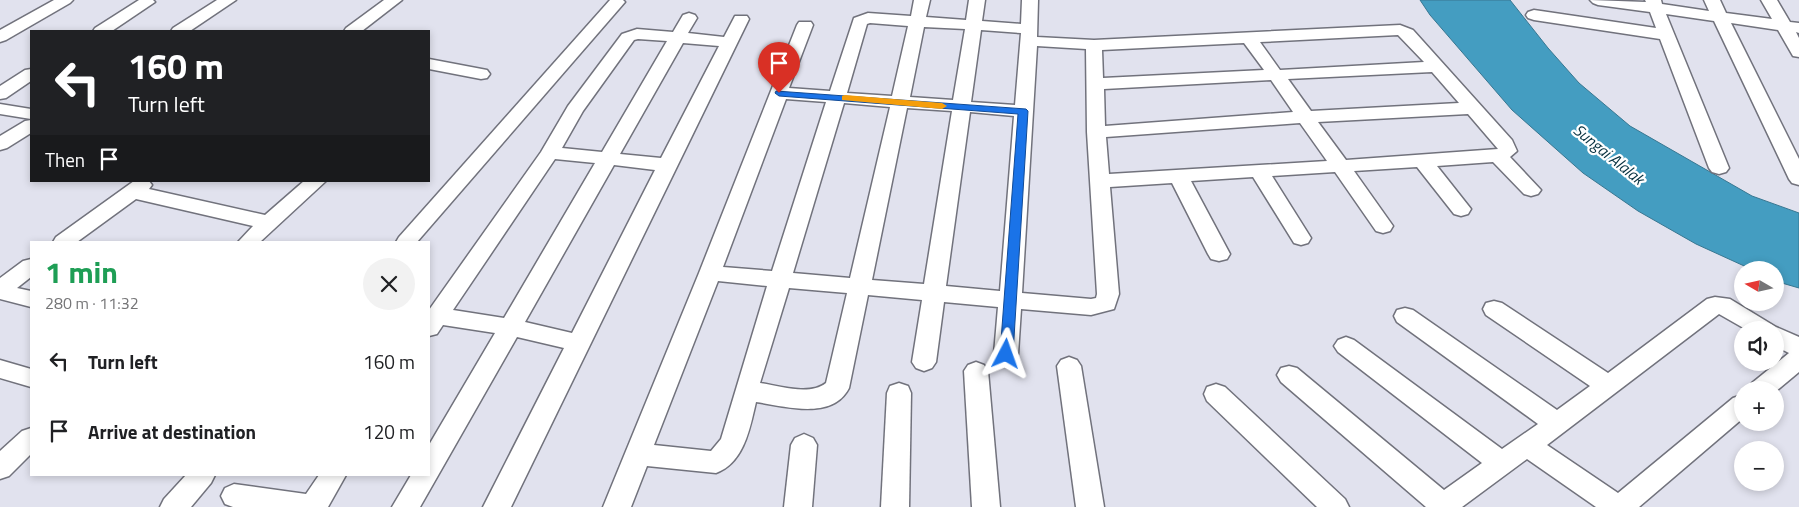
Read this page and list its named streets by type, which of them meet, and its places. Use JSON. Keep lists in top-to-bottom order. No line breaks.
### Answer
{"water":["Sungai Alalak"],"north":"left","page":{"turn":["160 m","Turn left"],"then":"Then","heading":["1 min","280 m · 11:32"],"map_buttons":["+","−"],"list":[{"name":"Turn left","value":"160 m"},{"name":"Arrive at destination","value":"120 m"}]}}
